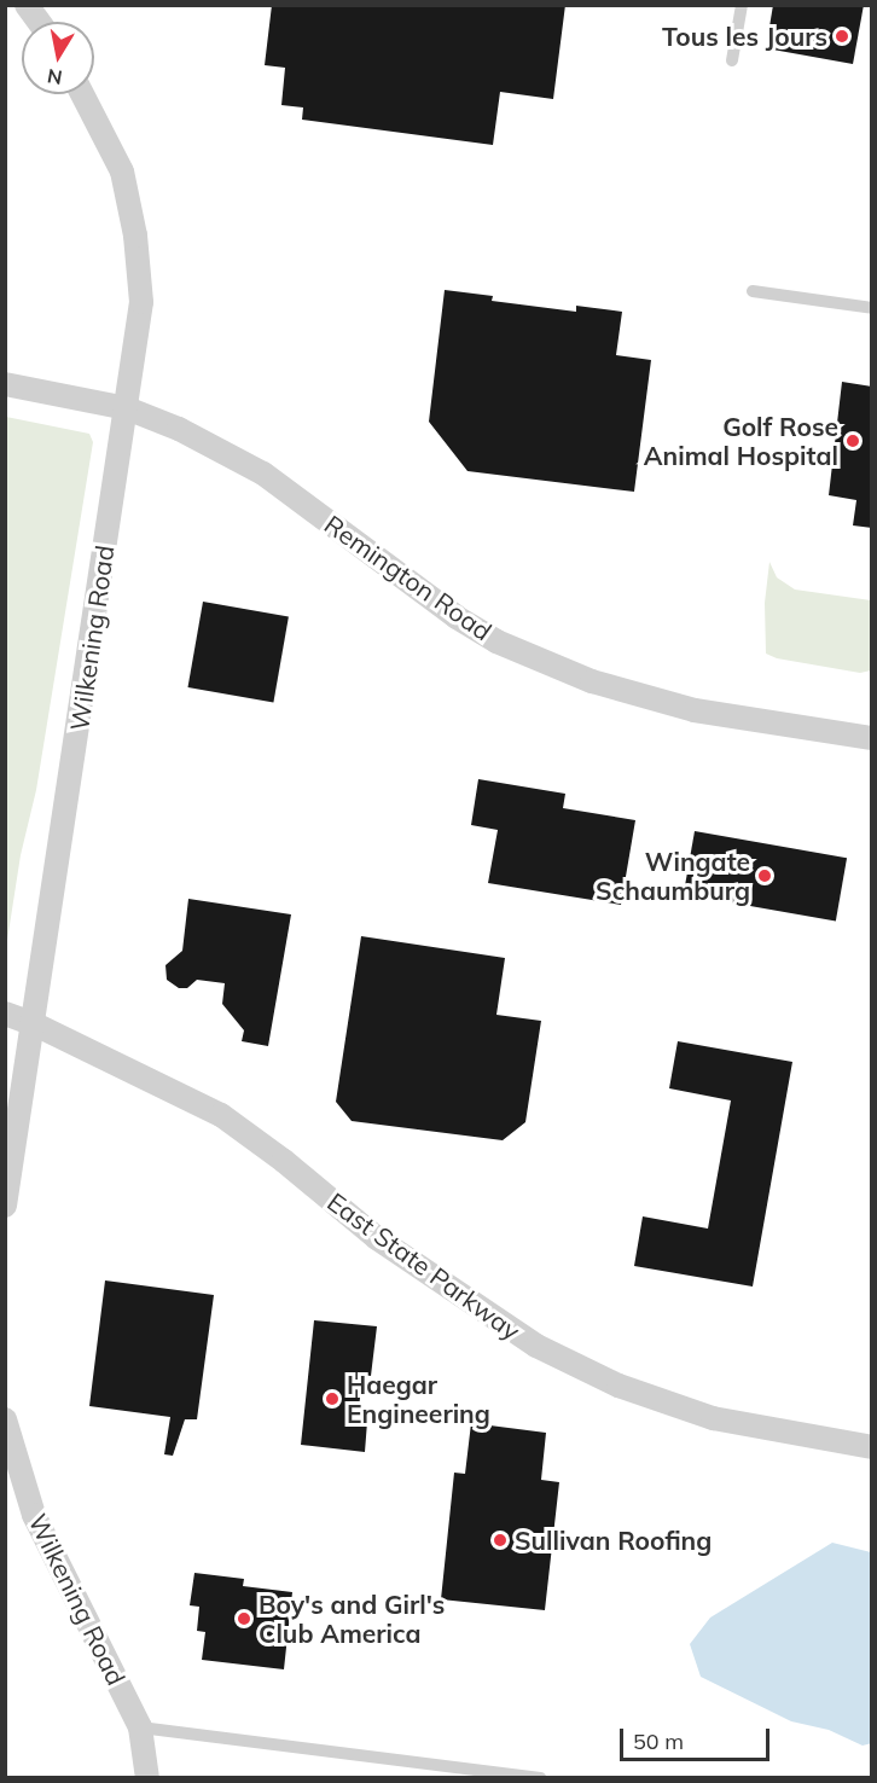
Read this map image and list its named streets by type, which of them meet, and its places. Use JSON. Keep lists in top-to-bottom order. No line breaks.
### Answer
{"streets":{"street":["Remington Road","Wilkening Road","East State Parkway"]},"crossings":[["Remington Road","Wilkening Road"],["Wilkening Road","East State Parkway"]],"places":["Tous les Jours","Golf Rose Animal Hospital","Wingate Schaumburg","Haegar Engineering","Sullivan Roofing","Boy's and Girl's Club America"],"scale_bar":"50 m","north":"bottom"}
